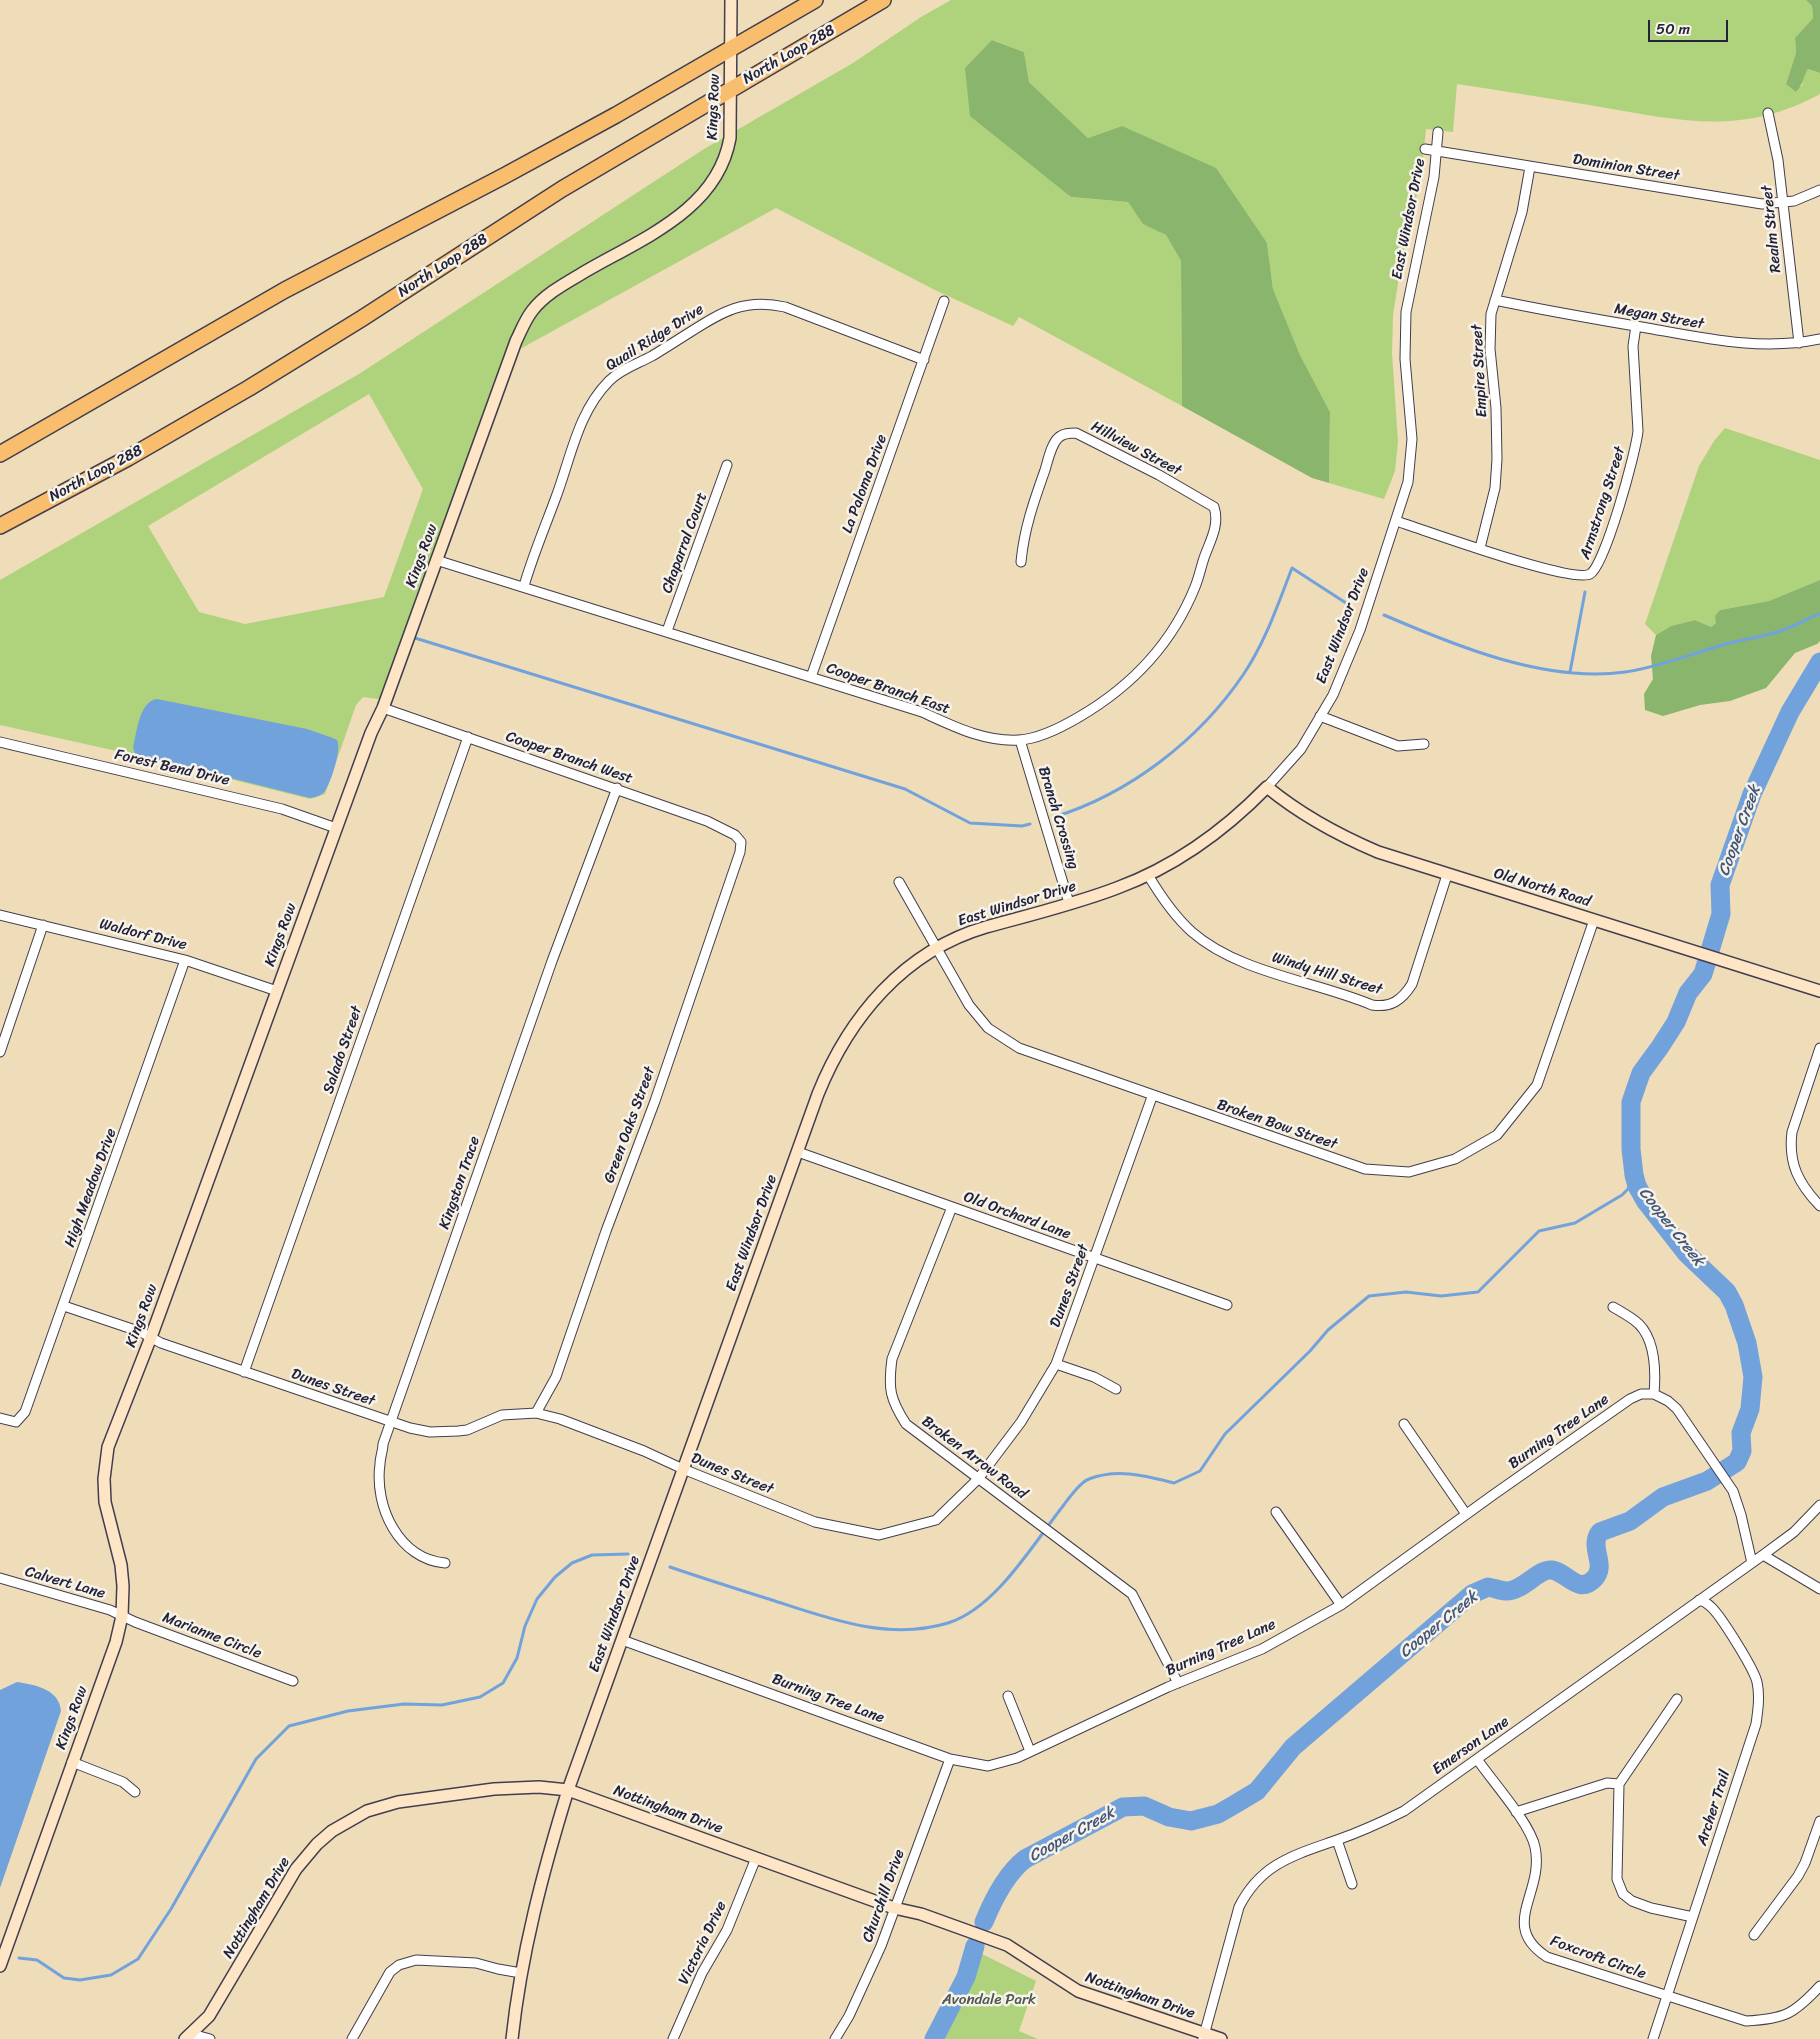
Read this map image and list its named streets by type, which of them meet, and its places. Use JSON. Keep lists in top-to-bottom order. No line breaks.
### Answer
{"streets":{"highway":["North Loop 288"],"street":["Kings Row","Dominion Street","East Windsor Drive","Realm Street","Megan Street","Quail Ridge Drive","Empire Street","Hillview Street","La Paloma Drive","Armstrong Street","Chaparral Court","Cooper Branch East","Cooper Branch West","Forest Bend Drive","Branch Crossing","Old North Road","Waldorf Drive","Windy Hill Street","Salado Street","Green Oaks Street","Broken Bow Street","Kingston Trace","High Meadow Drive","Old Orchard Lane","Dunes Street","Burning Tree Lane","Broken Arrow Road","Calvert Lane","Marianne Circle","Emerson Lane","Archer Trail","Nottingham Drive","Churchill Drive","Victoria Drive","Foxcroft Circle"]},"crossings":[["North Loop 288","Kings Row"],["Kings Row","Cooper Branch East"],["Kings Row","Cooper Branch West"],["Kings Row","Forest Bend Drive"],["Kings Row","Waldorf Drive"],["Kings Row","Dunes Street"],["Kings Row","Calvert Lane"],["Kings Row","Marianne Circle"],["Dominion Street","East Windsor Drive"],["Dominion Street","Realm Street"],["Dominion Street","Empire Street"],["East Windsor Drive","Armstrong Street"],["East Windsor Drive","Branch Crossing"],["East Windsor Drive","Old North Road"],["East Windsor Drive","Windy Hill Street"],["East Windsor Drive","Broken Bow Street"],["East Windsor Drive","Old Orchard Lane"],["East Windsor Drive","Dunes Street"],["East Windsor Drive","Burning Tree Lane"],["East Windsor Drive","Nottingham Drive"],["Realm Street","Megan Street"],["Megan Street","Empire Street"],["Megan Street","Armstrong Street"],["Quail Ridge Drive","La Paloma Drive"],["Quail Ridge Drive","Cooper Branch East"],["Empire Street","Armstrong Street"],["Hillview Street","Cooper Branch East"],["La Paloma Drive","Cooper Branch East"],["Chaparral Court","Cooper Branch East"],["Cooper Branch East","Branch Crossing"],["Cooper Branch West","Salado Street"],["Cooper Branch West","Green Oaks Street"],["Cooper Branch West","Kingston Trace"],["Old North Road","Windy Hill Street"],["Old North Road","Broken Bow Street"],["Waldorf Drive","High Meadow Drive"],["Salado Street","Dunes Street"],["Green Oaks Street","Dunes Street"],["Broken Bow Street","Dunes Street"],["Kingston Trace","Dunes Street"],["High Meadow Drive","Dunes Street"],["Old Orchard Lane","Dunes Street"],["Old Orchard Lane","Broken Arrow Road"],["Dunes Street","Broken Arrow Road"],["Burning Tree Lane","Broken Arrow Road"],["Burning Tree Lane","Churchill Drive"],["Calvert Lane","Marianne Circle"],["Emerson Lane","Archer Trail"],["Emerson Lane","Nottingham Drive"],["Emerson Lane","Foxcroft Circle"],["Archer Trail","Foxcroft Circle"],["Nottingham Drive","Churchill Drive"],["Nottingham Drive","Victoria Drive"]],"water":["Cooper Creek"],"parks":["Avondale Park"],"scale_bar":"50 m"}
